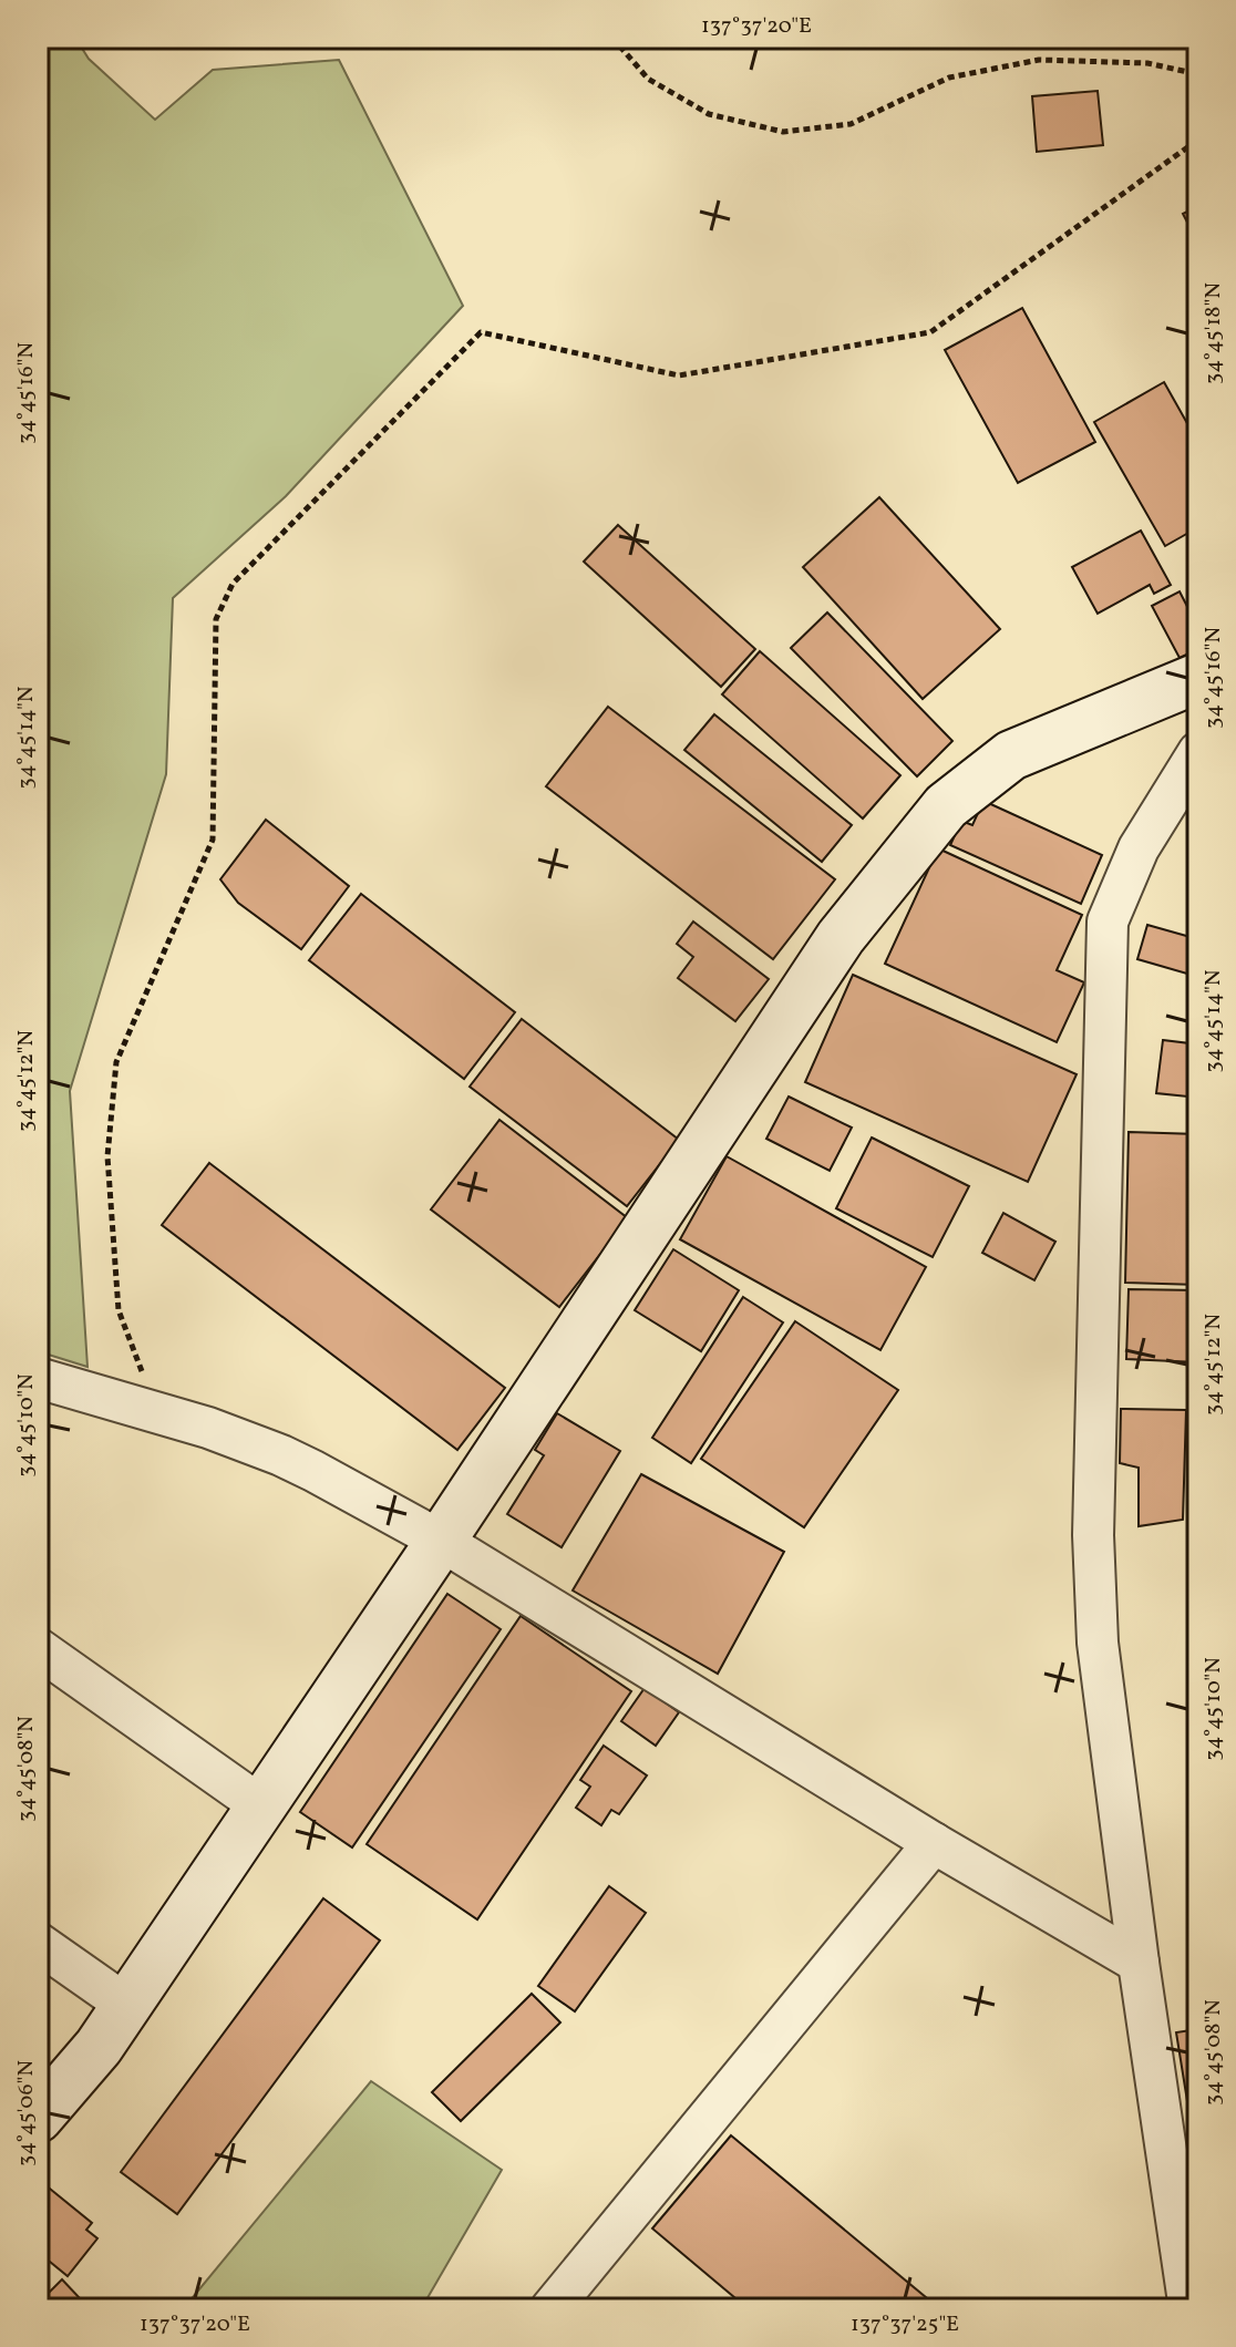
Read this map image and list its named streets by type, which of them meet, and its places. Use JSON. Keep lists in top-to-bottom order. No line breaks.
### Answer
{"coordinates":["137°37'20\"E","34°45'18\"N","34°45'16\"N","34°45'14\"N","34°45'12\"N","34°45'10\"N","34°45'08\"N","34°45'06\"N","137°37'25\"E"]}
